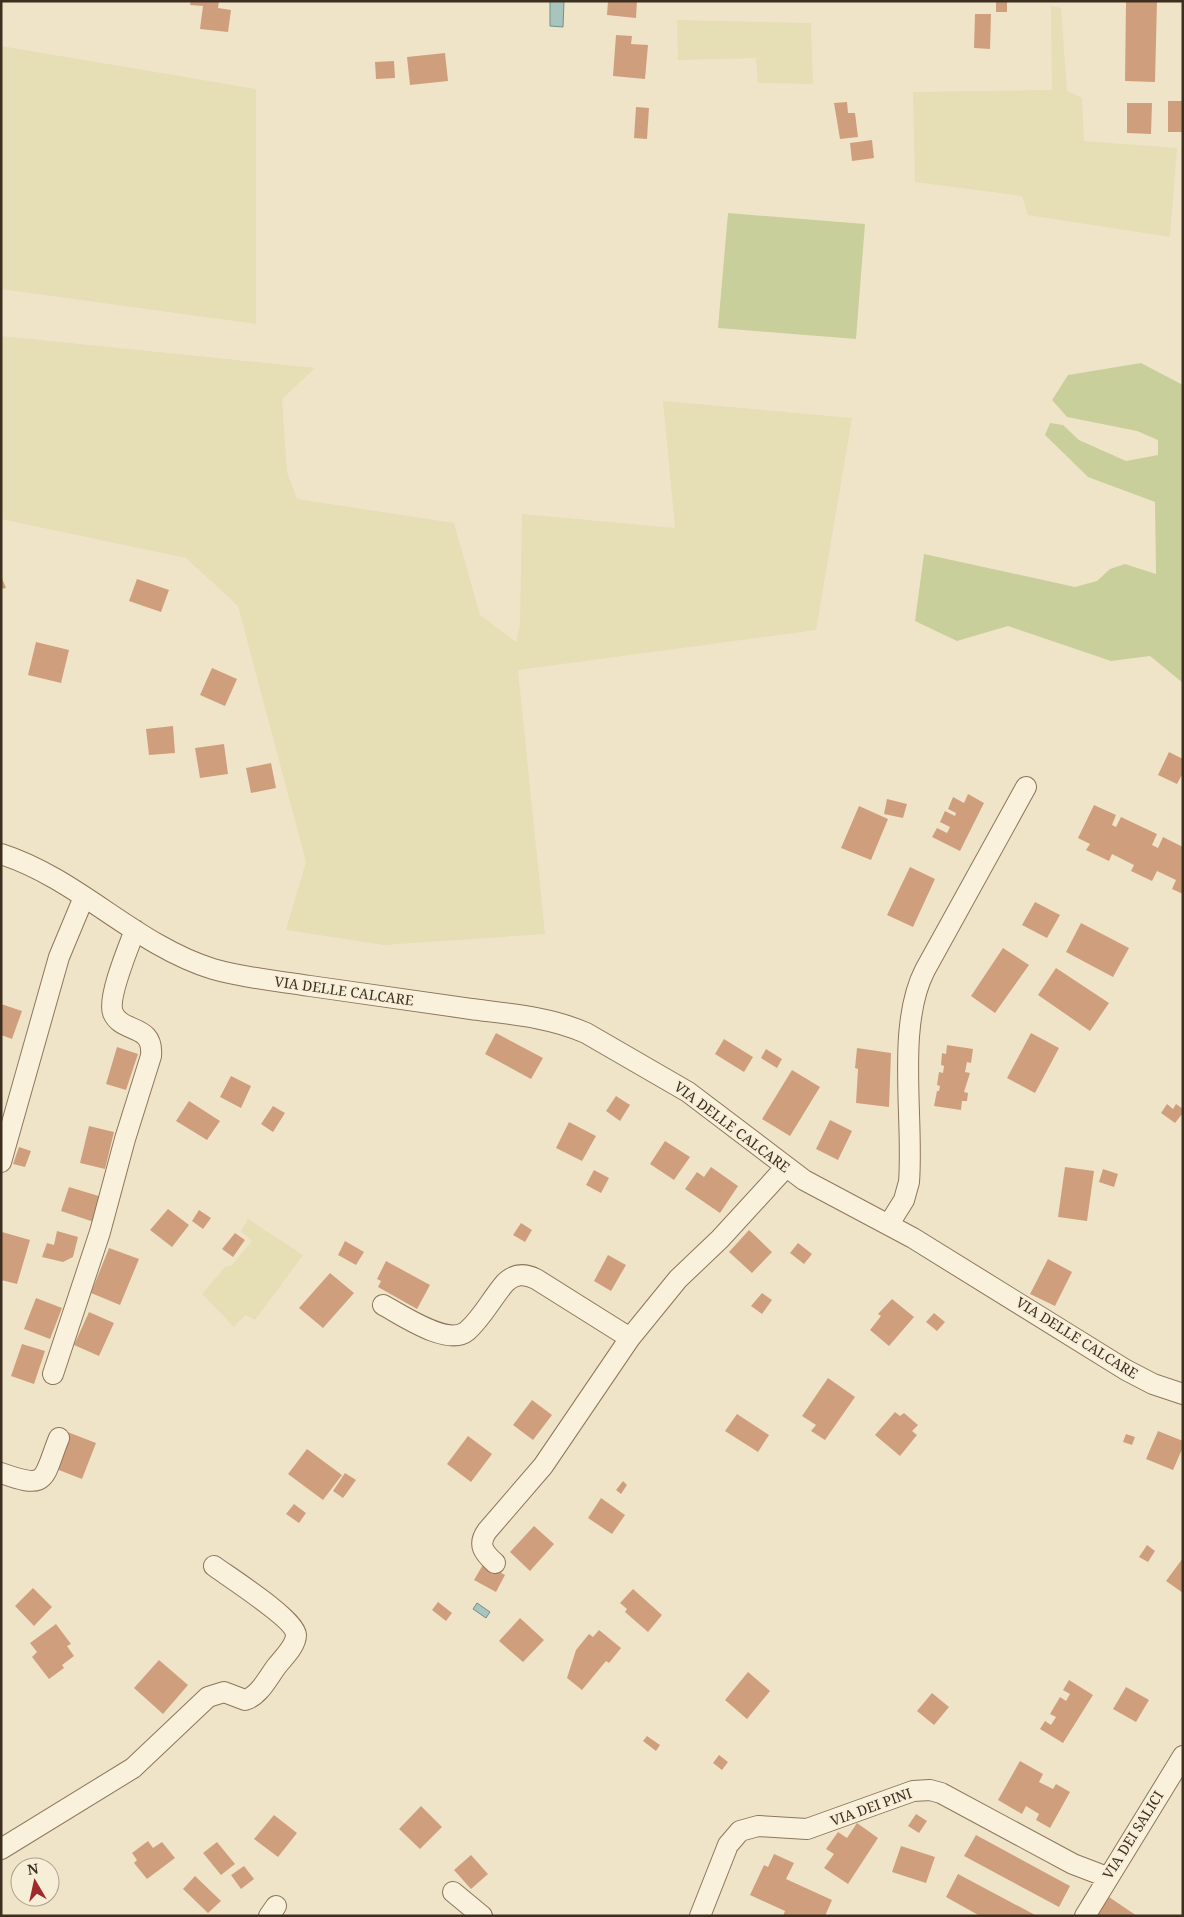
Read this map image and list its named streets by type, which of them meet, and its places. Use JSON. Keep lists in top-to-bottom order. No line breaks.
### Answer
{"streets":{"street":["VIA DELLE CALCARE","VIA DEI PINI","VIA DEI SALICI"]},"crossings":[["VIA DEI PINI","VIA DEI SALICI"]],"north":"top"}
